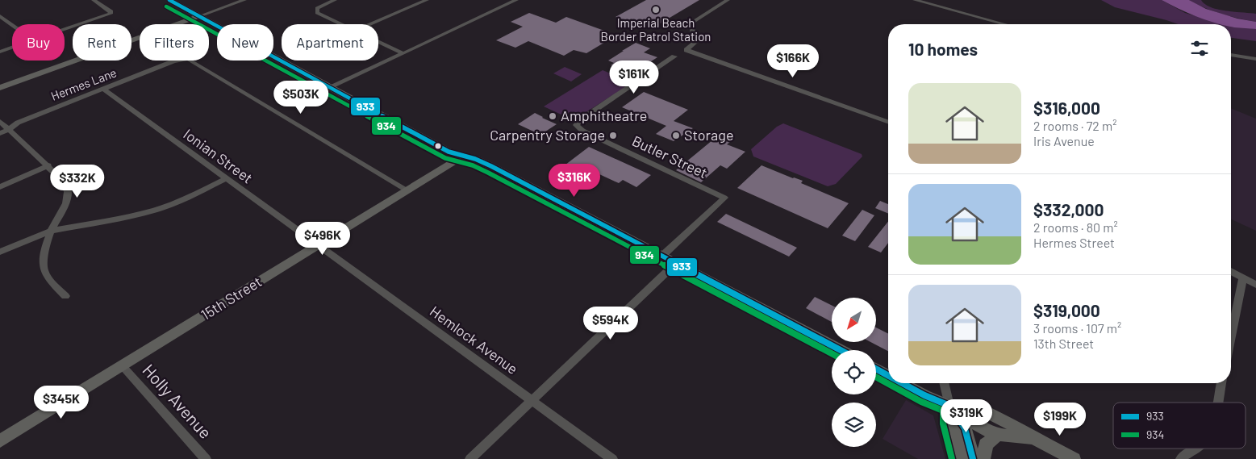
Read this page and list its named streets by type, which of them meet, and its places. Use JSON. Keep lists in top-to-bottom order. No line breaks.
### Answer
{"streets":{"street":["Hermes Lane","Ionian Street","Butler Street","15th Street","Hemlock Avenue","Holly Avenue"]},"crossings":[["Hermes Lane","Ionian Street"],["Hermes Lane","15th Street"],["Ionian Street","15th Street"],["Ionian Street","Hemlock Avenue"],["15th Street","Hemlock Avenue"],["15th Street","Holly Avenue"]],"places":["Imperial Beach Border Patrol Station","Amphitheatre","Carpentry Storage","Storage"],"lines":["transit line 933","transit line 934"],"legend":["933","934"],"north":"bottom left","page":{"chip":["Buy","Rent","Filters","New","Apartment"],"heading":"10 homes","price":["$166K","$161K","$503K","$316K","$332K","$496K","$594K","$345K","$319K","$199K"],"list":[{"name":"$316,000","note":"2 rooms · 72 m² · Iris Avenue"},{"name":"$332,000","note":"2 rooms · 80 m² · Hermes Street"},{"name":"$319,000","note":"3 rooms · 107 m² · 13th Street"}]}}
